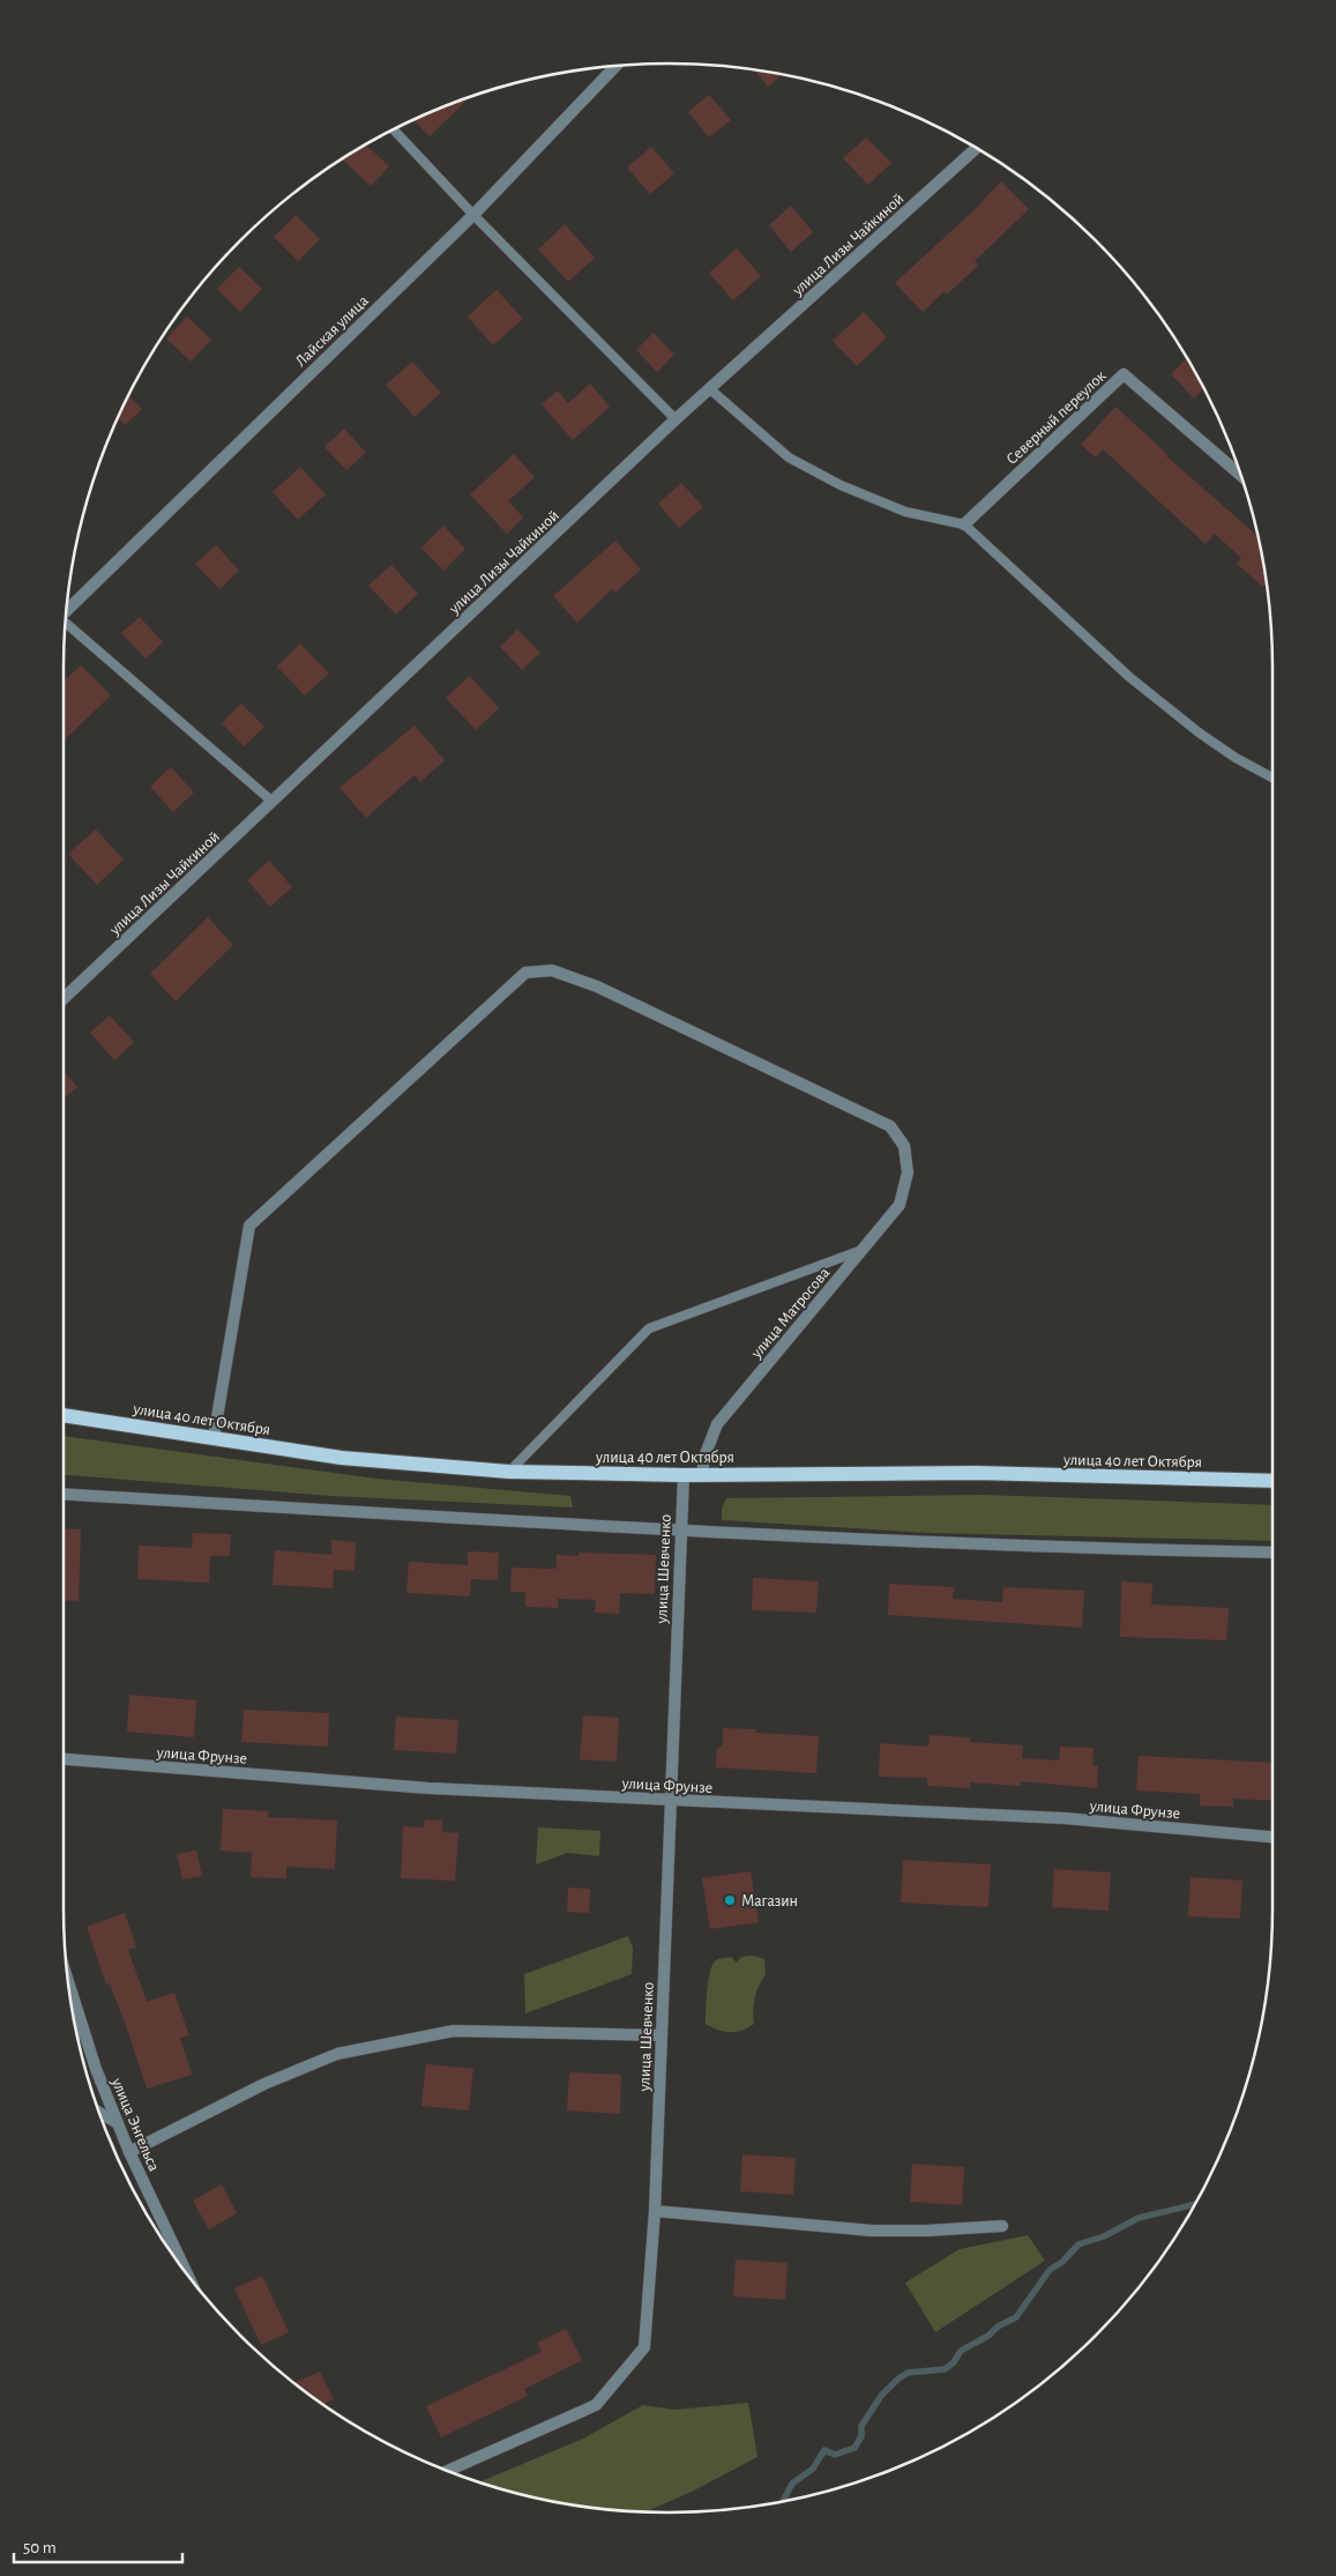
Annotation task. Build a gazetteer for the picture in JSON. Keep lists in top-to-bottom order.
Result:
{
  "streets": {
    "main road": ["улица 40 лет Октября"],
    "street": [
      "улица Лизы Чайкиной",
      "Лайская улица",
      "Северный переулок",
      "улица Матросова",
      "улица Шевченко",
      "улица Фрунзе",
      "улица Энгельса"
    ]
  },
  "crossings": [
    ["улица Матросова", "улица 40 лет Октября"],
    ["улица 40 лет Октября", "улица Шевченко"],
    ["улица Шевченко", "улица Фрунзе"]
  ],
  "places": ["Магазин"],
  "scale_bar": "50 m"
}
